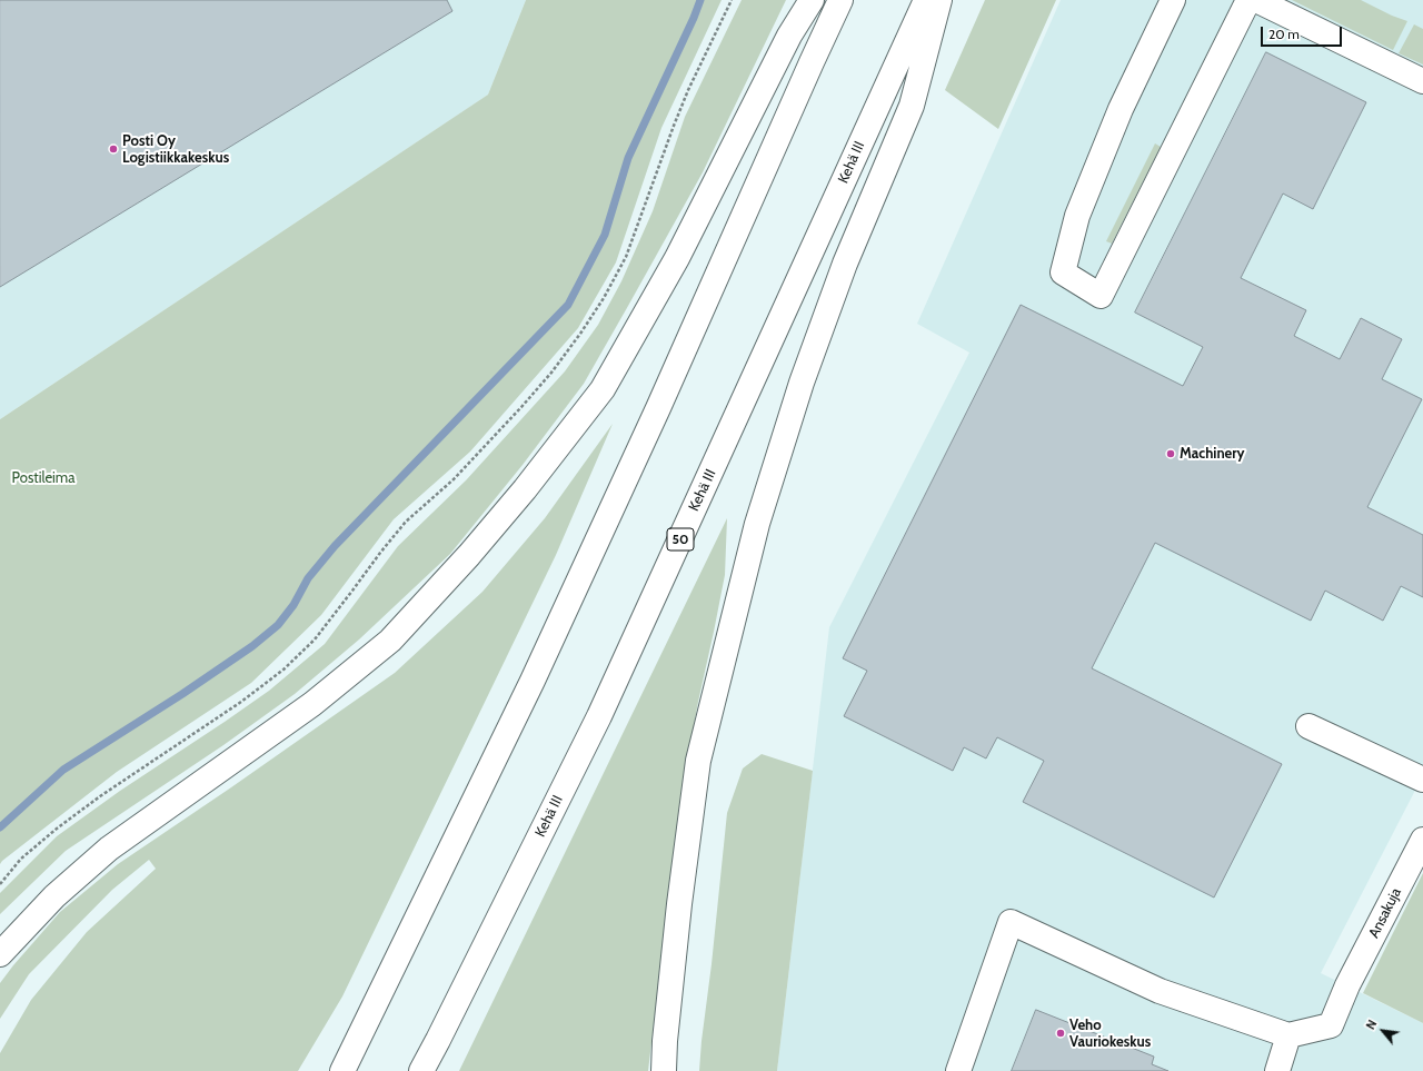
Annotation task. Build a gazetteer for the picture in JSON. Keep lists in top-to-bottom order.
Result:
{
  "streets": {
    "main road": ["Kehä III", "50", "Ansakuja"]
  },
  "parks": ["Postileima"],
  "places": ["Posti Oy Logistiikkakeskus", "Machinery", "Veho Vauriokeskus"],
  "scale_bar": "20 m",
  "north": "top left"
}
